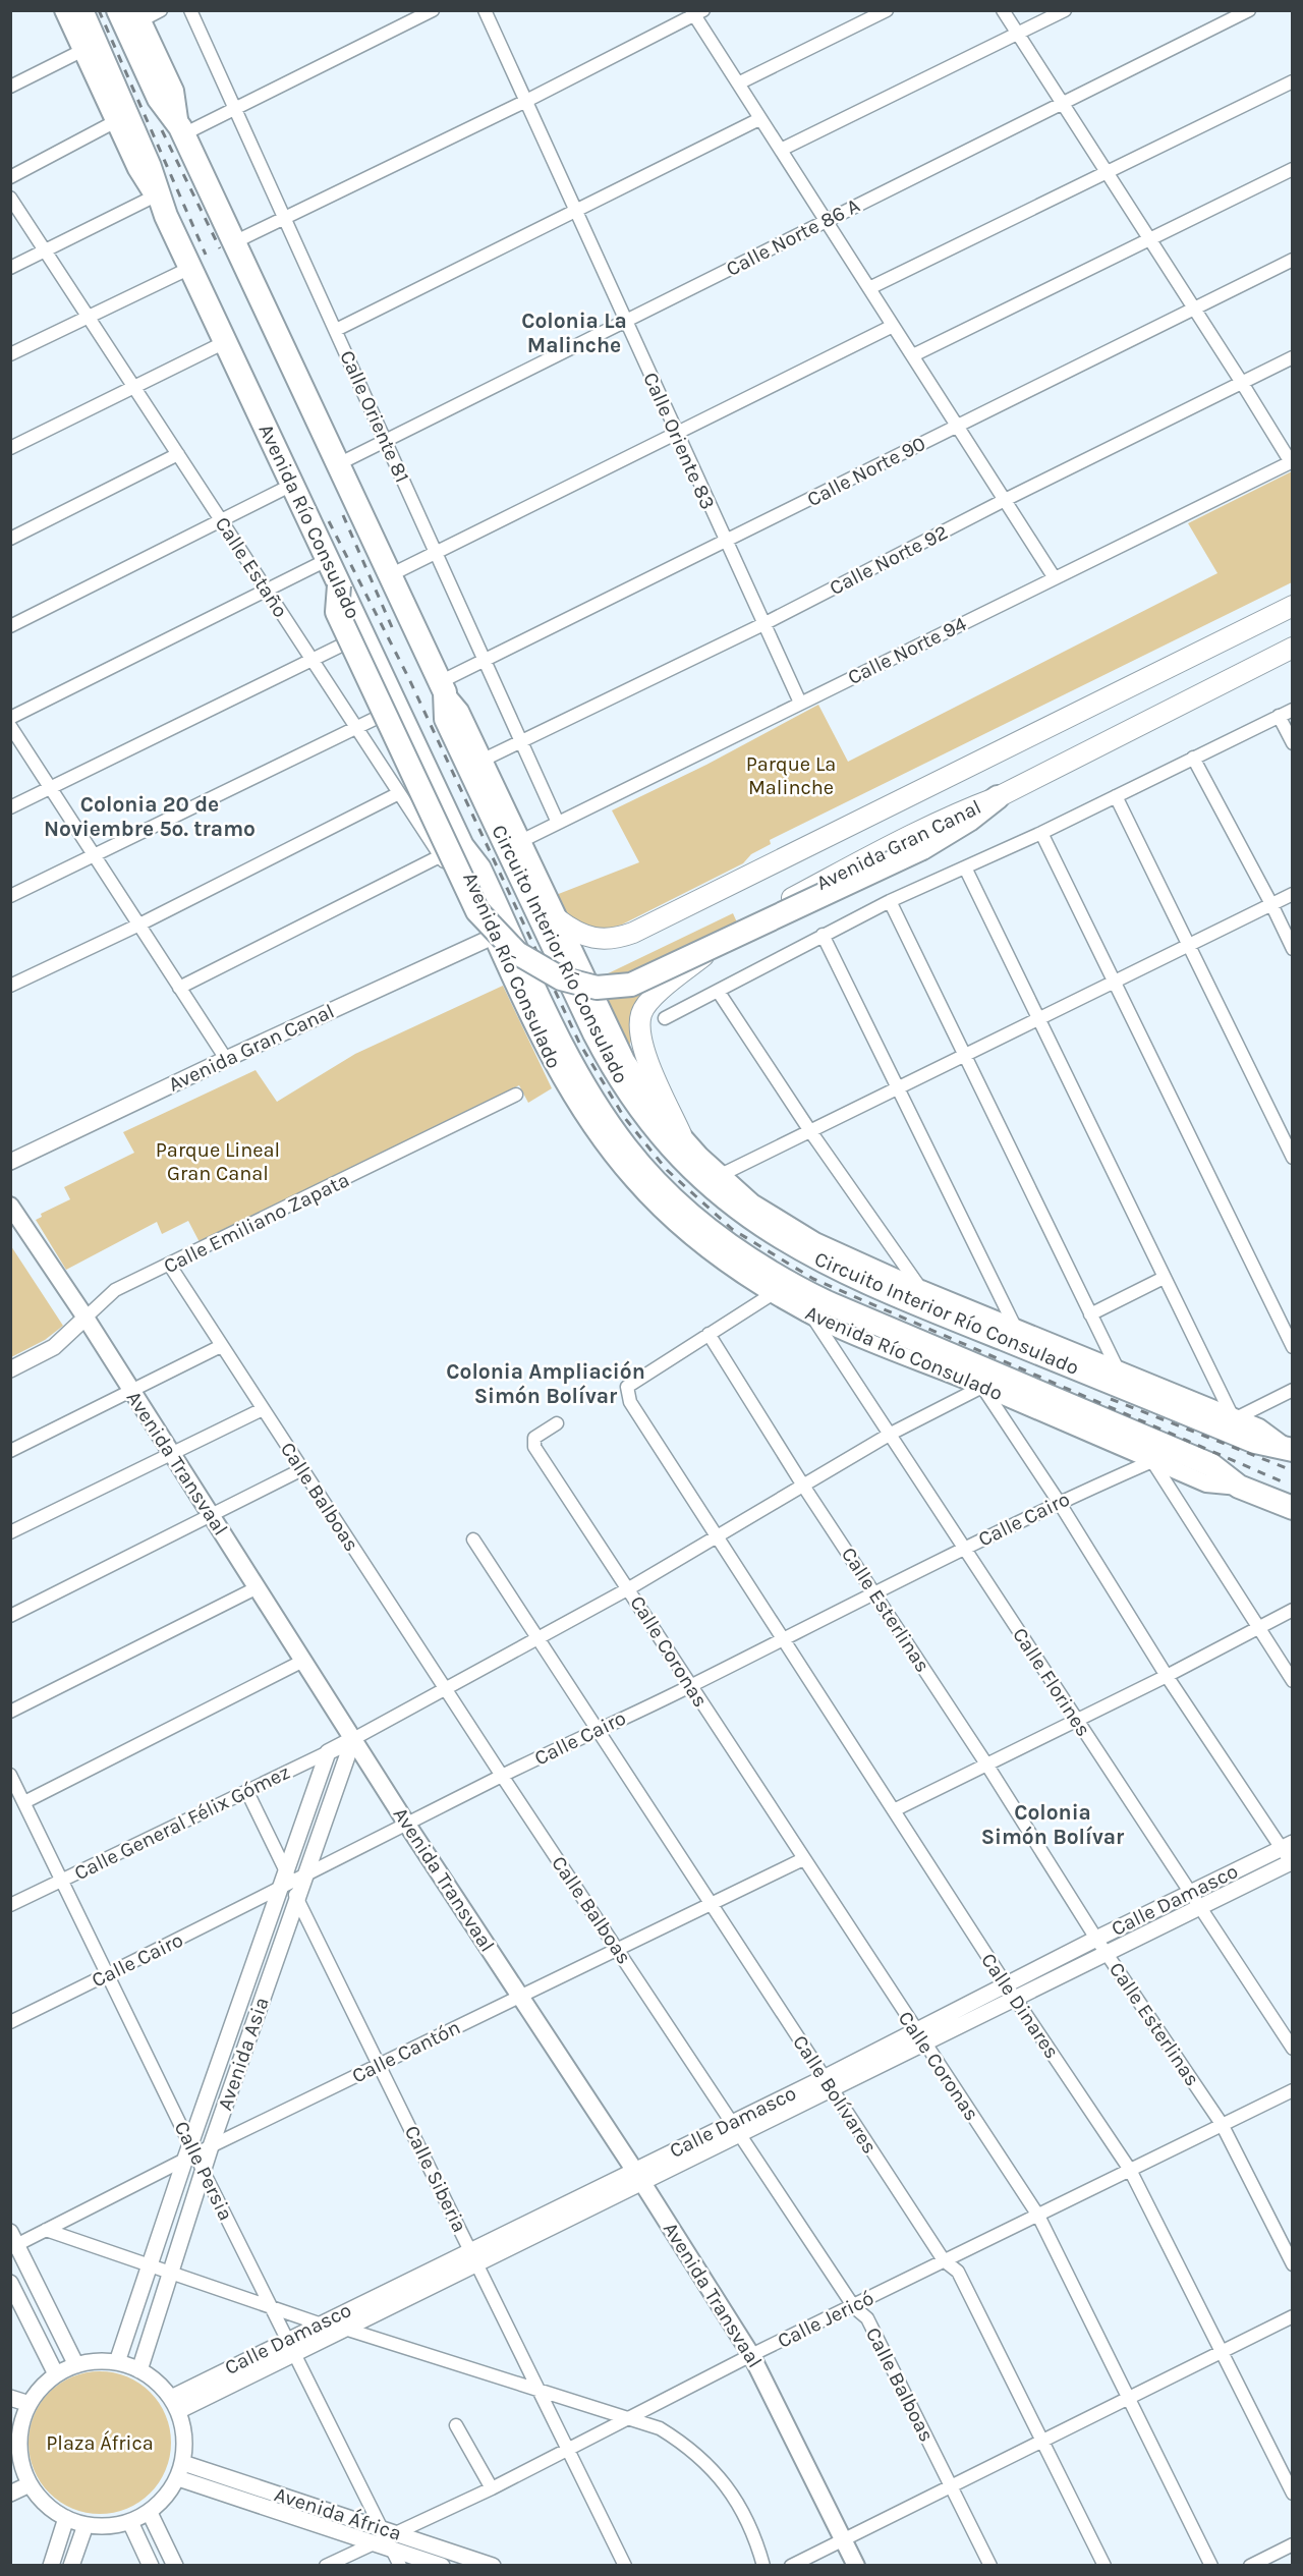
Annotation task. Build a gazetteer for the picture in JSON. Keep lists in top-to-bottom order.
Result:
{
  "streets": {
    "highway": ["Avenida Río Consulado", "Circuito Interior Río Consulado"],
    "main road": ["Avenida Gran Canal", "Avenida Transvaal"],
    "street": [
      "Calle Norte 86 A",
      "Calle Oriente 81",
      "Calle Oriente 83",
      "Calle Norte 90",
      "Calle Norte 92",
      "Calle Estaño",
      "Calle Norte 94",
      "Calle Emiliano Zapata",
      "Calle Balboas",
      "Calle Cairo",
      "Calle Esterlinas",
      "Calle Coronas",
      "Calle Florines",
      "Calle General Félix Gómez",
      "Calle Damasco",
      "Calle Dinares",
      "Calle Cantón",
      "Avenida Asia",
      "Calle Bolívares",
      "Calle Persia",
      "Calle Siberia",
      "Calle Jericó",
      "Avenida África"
    ]
  },
  "crossings": [
    ["Calle Norte 86 A", "Calle Oriente 81"],
    ["Calle Norte 86 A", "Calle Oriente 83"],
    ["Calle Oriente 81", "Calle Norte 90"],
    ["Calle Oriente 81", "Calle Norte 92"],
    ["Calle Oriente 81", "Calle Norte 94"],
    ["Calle Oriente 83", "Calle Norte 90"],
    ["Calle Oriente 83", "Calle Norte 92"],
    ["Calle Oriente 83", "Calle Norte 94"],
    ["Calle Norte 90", "Circuito Interior Río Consulado"],
    ["Avenida Río Consulado", "Calle Estaño"],
    ["Avenida Río Consulado", "Avenida Gran Canal"],
    ["Avenida Río Consulado", "Circuito Interior Río Consulado"],
    ["Avenida Río Consulado", "Calle Cairo"],
    ["Avenida Río Consulado", "Calle Florines"],
    ["Calle Estaño", "Avenida Gran Canal"],
    ["Calle Emiliano Zapata", "Avenida Transvaal"],
    ["Calle Emiliano Zapata", "Calle Balboas"],
    ["Avenida Transvaal", "Calle Cairo"],
    ["Avenida Transvaal", "Calle General Félix Gómez"],
    ["Avenida Transvaal", "Calle Damasco"],
    ["Avenida Transvaal", "Calle Cantón"],
    ["Avenida Transvaal", "Avenida Asia"],
    ["Avenida Transvaal", "Calle Jericó"],
    ["Calle Balboas", "Calle Cairo"],
    ["Calle Balboas", "Calle Damasco"],
    ["Calle Balboas", "Calle Cantón"],
    ["Calle Balboas", "Calle Jericó"],
    ["Calle Cairo", "Calle Esterlinas"],
    ["Calle Cairo", "Calle Coronas"],
    ["Calle Cairo", "Calle Florines"],
    ["Calle Cairo", "Calle Dinares"],
    ["Calle Cairo", "Avenida Asia"],
    ["Calle Cairo", "Calle Bolívares"],
    ["Calle Cairo", "Calle Persia"],
    ["Calle Esterlinas", "Calle Damasco"],
    ["Calle Esterlinas", "Calle Dinares"],
    ["Calle Esterlinas", "Calle Jericó"],
    ["Calle Coronas", "Calle Damasco"],
    ["Calle Coronas", "Calle Cantón"],
    ["Calle Coronas", "Calle Jericó"],
    ["Calle Florines", "Calle Damasco"],
    ["Calle General Félix Gómez", "Avenida Asia"],
    ["Calle General Félix Gómez", "Calle Persia"],
    ["Calle Damasco", "Calle Dinares"],
    ["Calle Damasco", "Avenida Asia"],
    ["Calle Damasco", "Calle Bolívares"],
    ["Calle Damasco", "Calle Persia"],
    ["Calle Damasco", "Calle Siberia"],
    ["Calle Damasco", "Avenida África"],
    ["Calle Dinares", "Calle Jericó"],
    ["Calle Cantón", "Avenida Asia"],
    ["Calle Cantón", "Calle Bolívares"],
    ["Calle Cantón", "Calle Persia"],
    ["Calle Cantón", "Calle Siberia"],
    ["Avenida Asia", "Calle Persia"],
    ["Avenida Asia", "Calle Siberia"],
    ["Avenida Asia", "Avenida África"],
    ["Calle Bolívares", "Calle Jericó"],
    ["Calle Persia", "Calle Jericó"],
    ["Calle Persia", "Avenida África"],
    ["Calle Siberia", "Calle Jericó"],
    ["Calle Jericó", "Avenida África"]
  ],
  "districts": [
    "Colonia La Malinche",
    "Colonia 20 de Noviembre 5o. tramo",
    "Colonia Ampliación Simón Bolívar",
    "Colonia Simón Bolívar"
  ],
  "parks": ["Parque La Malinche", "Parque Lineal Gran Canal", "Plaza África"]
}
